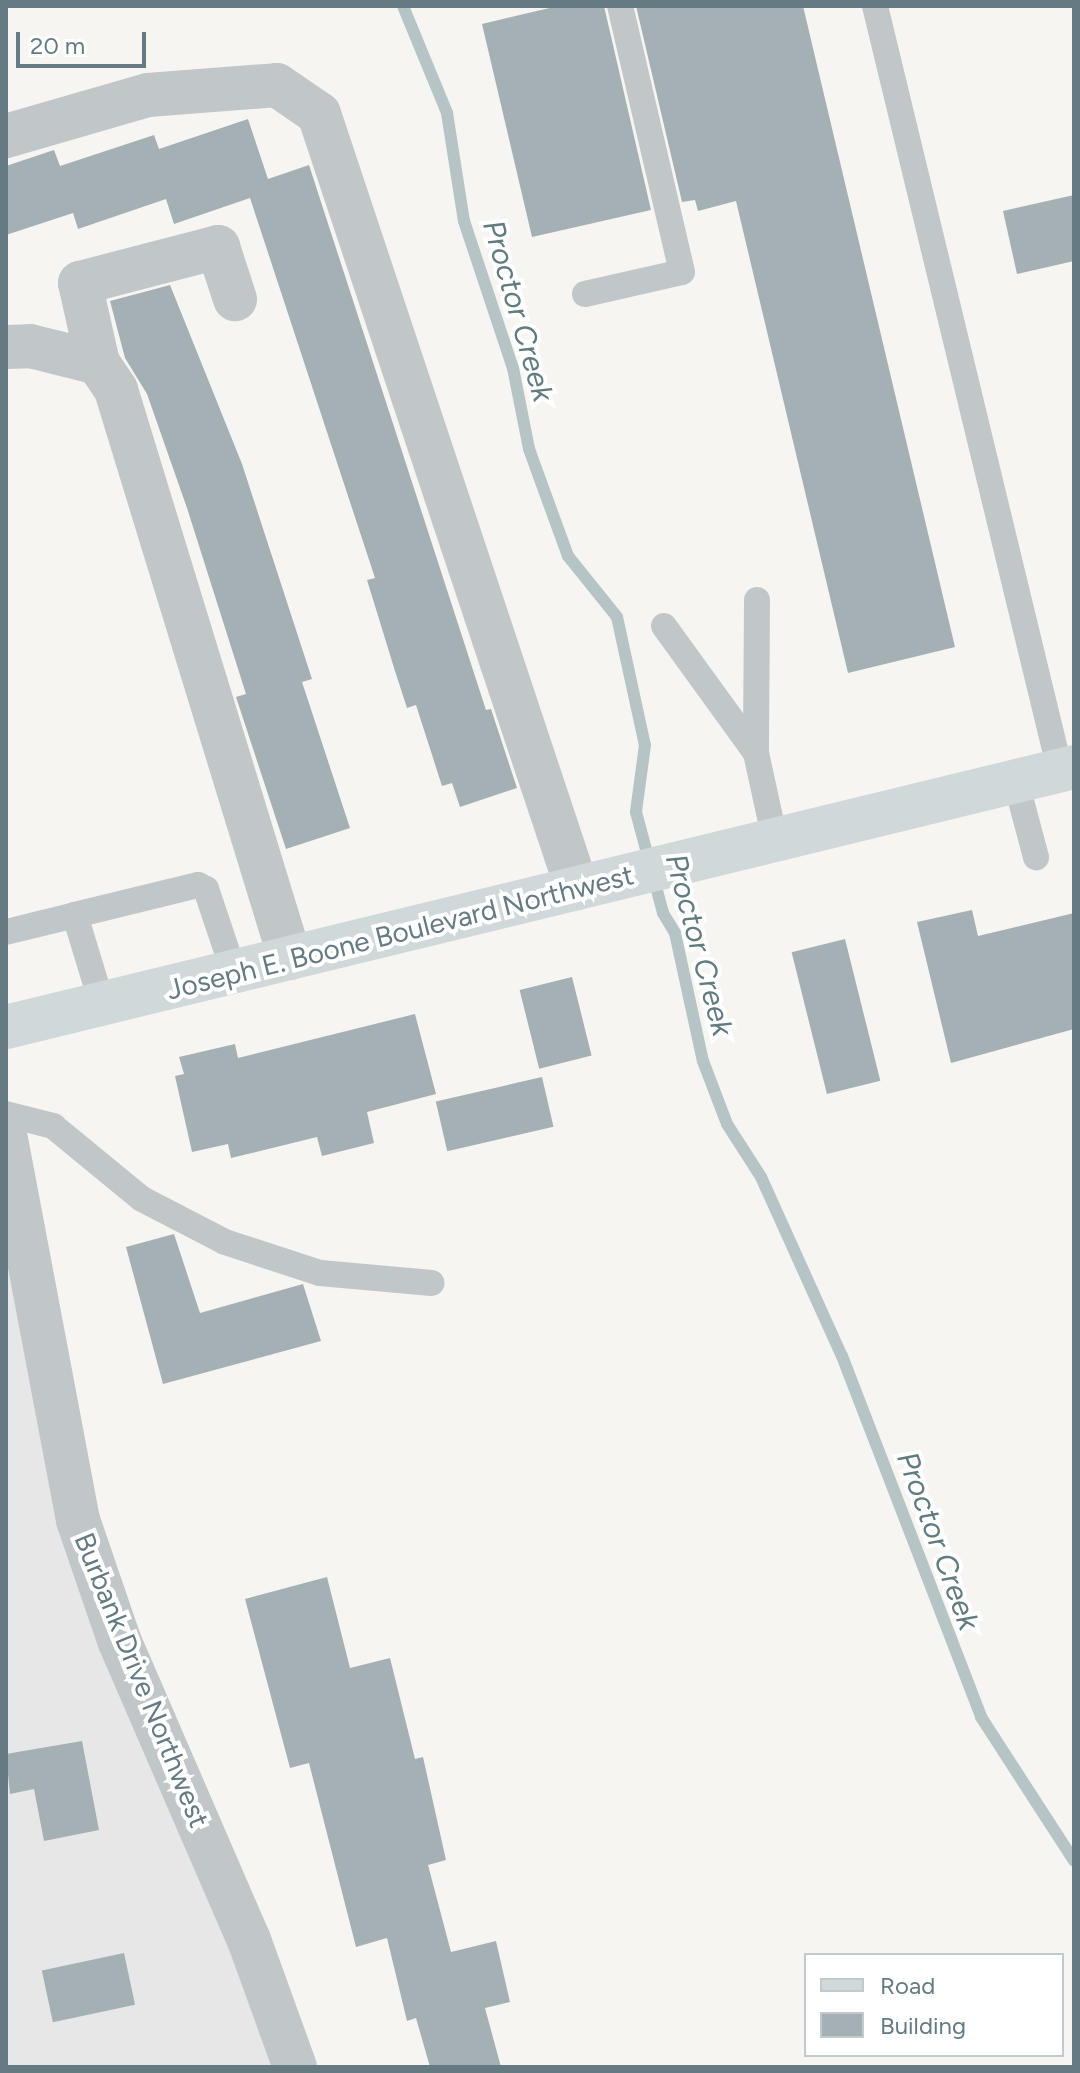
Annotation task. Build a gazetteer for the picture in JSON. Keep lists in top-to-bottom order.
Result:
{
  "streets": {
    "main road": ["Joseph E. Boone Boulevard Northwest"],
    "street": ["Burbank Drive Northwest"]
  },
  "water": ["Proctor Creek"],
  "legend": ["Road", "Building"],
  "scale_bar": "20 m"
}
